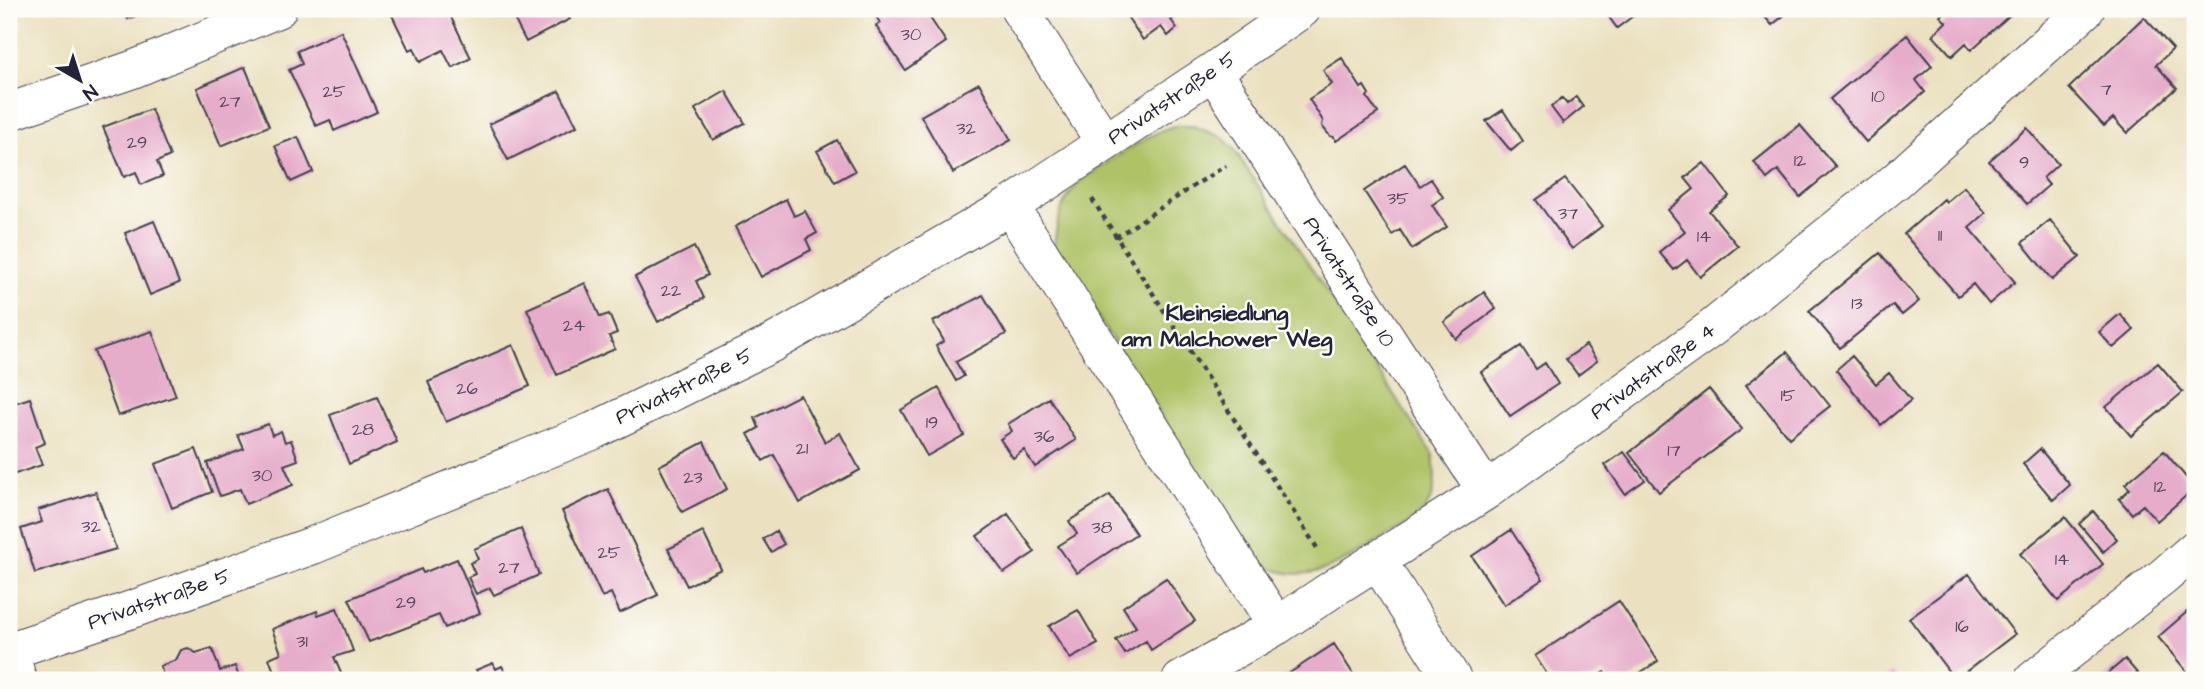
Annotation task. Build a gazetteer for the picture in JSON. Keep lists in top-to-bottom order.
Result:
{
  "streets": {
    "street": ["Privatstraße 5", "Privatstraße 10", "Privatstraße 4"]
  },
  "crossings": [
    ["Privatstraße 5", "Privatstraße 10"],
    ["Privatstraße 10", "Privatstraße 4"]
  ],
  "districts": ["Kleinsiedlung am Malchower Weg"],
  "house_numbers": [
    "30",
    "7",
    "25",
    "10",
    "27",
    "32",
    "29",
    "12",
    "9",
    "35",
    "37",
    "11",
    "14",
    "22",
    "13",
    "24",
    "26",
    "15",
    "19",
    "28",
    "36",
    "21",
    "17",
    "30",
    "23",
    "12",
    "32",
    "38",
    "25",
    "14",
    "27",
    "29",
    "16",
    "31"
  ],
  "north": "bottom right"
}
